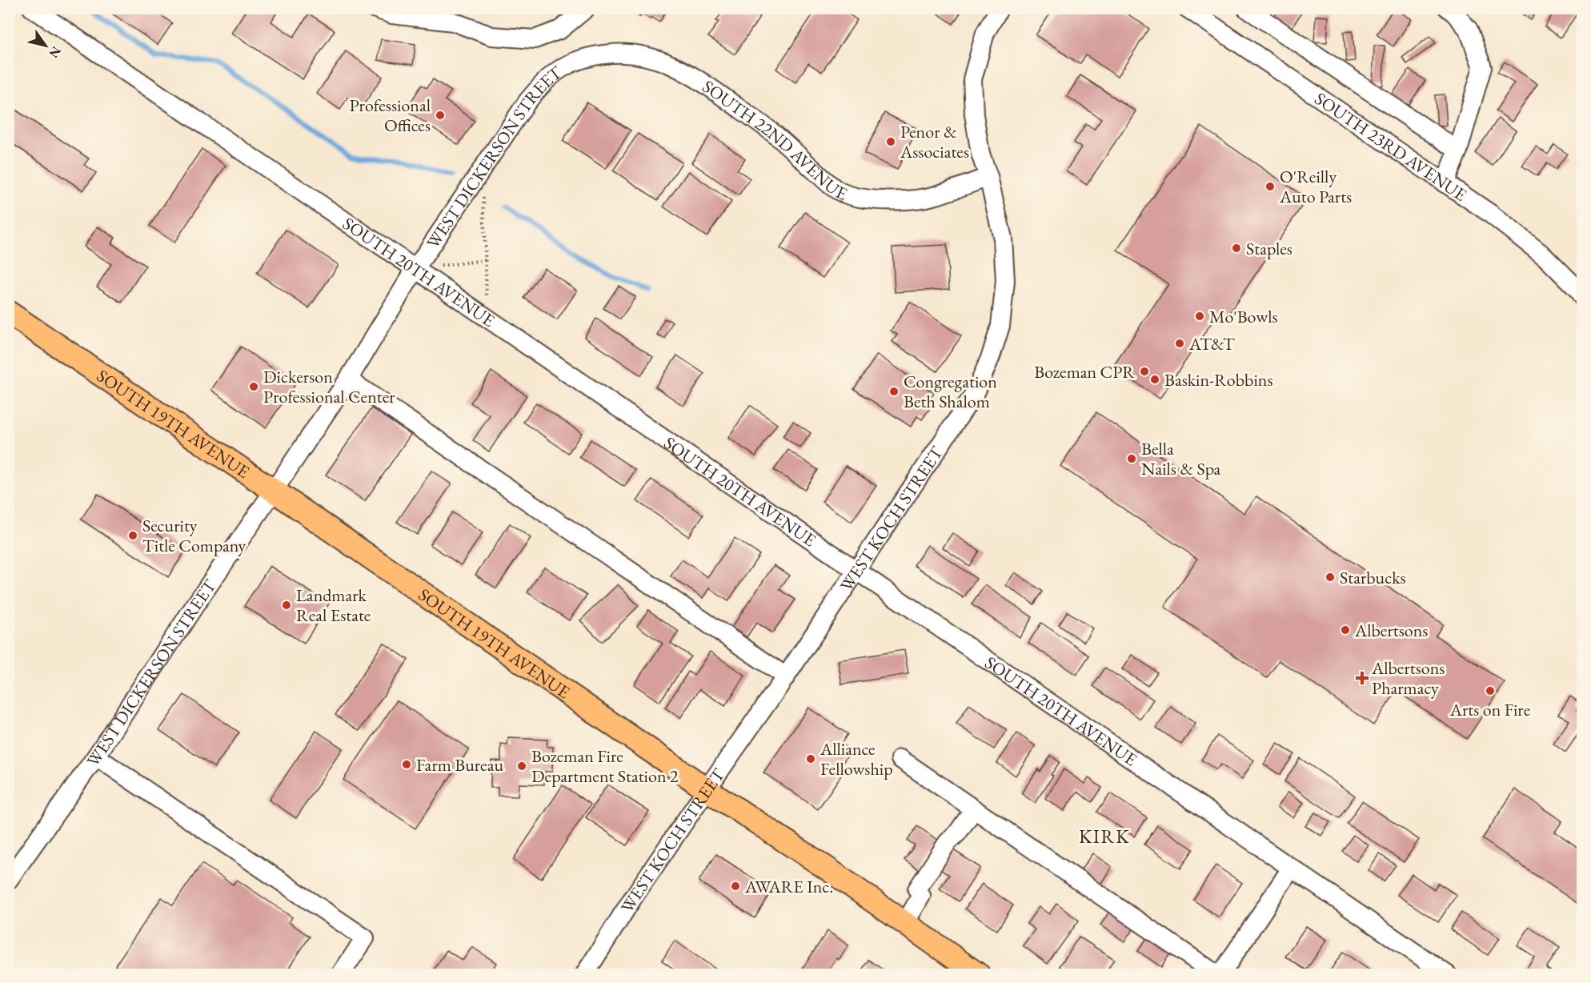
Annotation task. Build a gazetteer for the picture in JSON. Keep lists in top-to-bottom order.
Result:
{
  "streets": {
    "main road": ["SOUTH 19TH AVENUE"],
    "street": [
      "SOUTH 22ND AVENUE",
      "SOUTH 23RD AVENUE",
      "WEST DICKERSON STREET",
      "SOUTH 20TH AVENUE",
      "WEST KOCH STREET"
    ]
  },
  "crossings": [
    ["SOUTH 22ND AVENUE", "WEST DICKERSON STREET"],
    ["SOUTH 22ND AVENUE", "WEST KOCH STREET"],
    ["WEST DICKERSON STREET", "SOUTH 20TH AVENUE"],
    ["WEST DICKERSON STREET", "SOUTH 19TH AVENUE"],
    ["SOUTH 20TH AVENUE", "WEST KOCH STREET"],
    ["SOUTH 19TH AVENUE", "WEST KOCH STREET"]
  ],
  "districts": ["KIRK"],
  "places": {
    "other": [
      "Professional Offices",
      "Penor & Associates",
      "O'Reilly Auto Parts",
      "Staples",
      "Mo'Bowls",
      "AT&T",
      "Bozeman CPR",
      "Baskin-Robbins",
      "Dickerson Professional Center",
      "Congregation Beth Shalom",
      "Bella Nails & Spa",
      "Security Title Company",
      "Starbucks",
      "Landmark Real Estate",
      "Albertsons",
      "Arts on Fire",
      "Alliance Fellowship",
      "Farm Bureau",
      "Bozeman Fire Department Station 2",
      "AWARE Inc."
    ],
    "health": ["Albertsons Pharmacy"]
  },
  "north": "bottom right"
}
